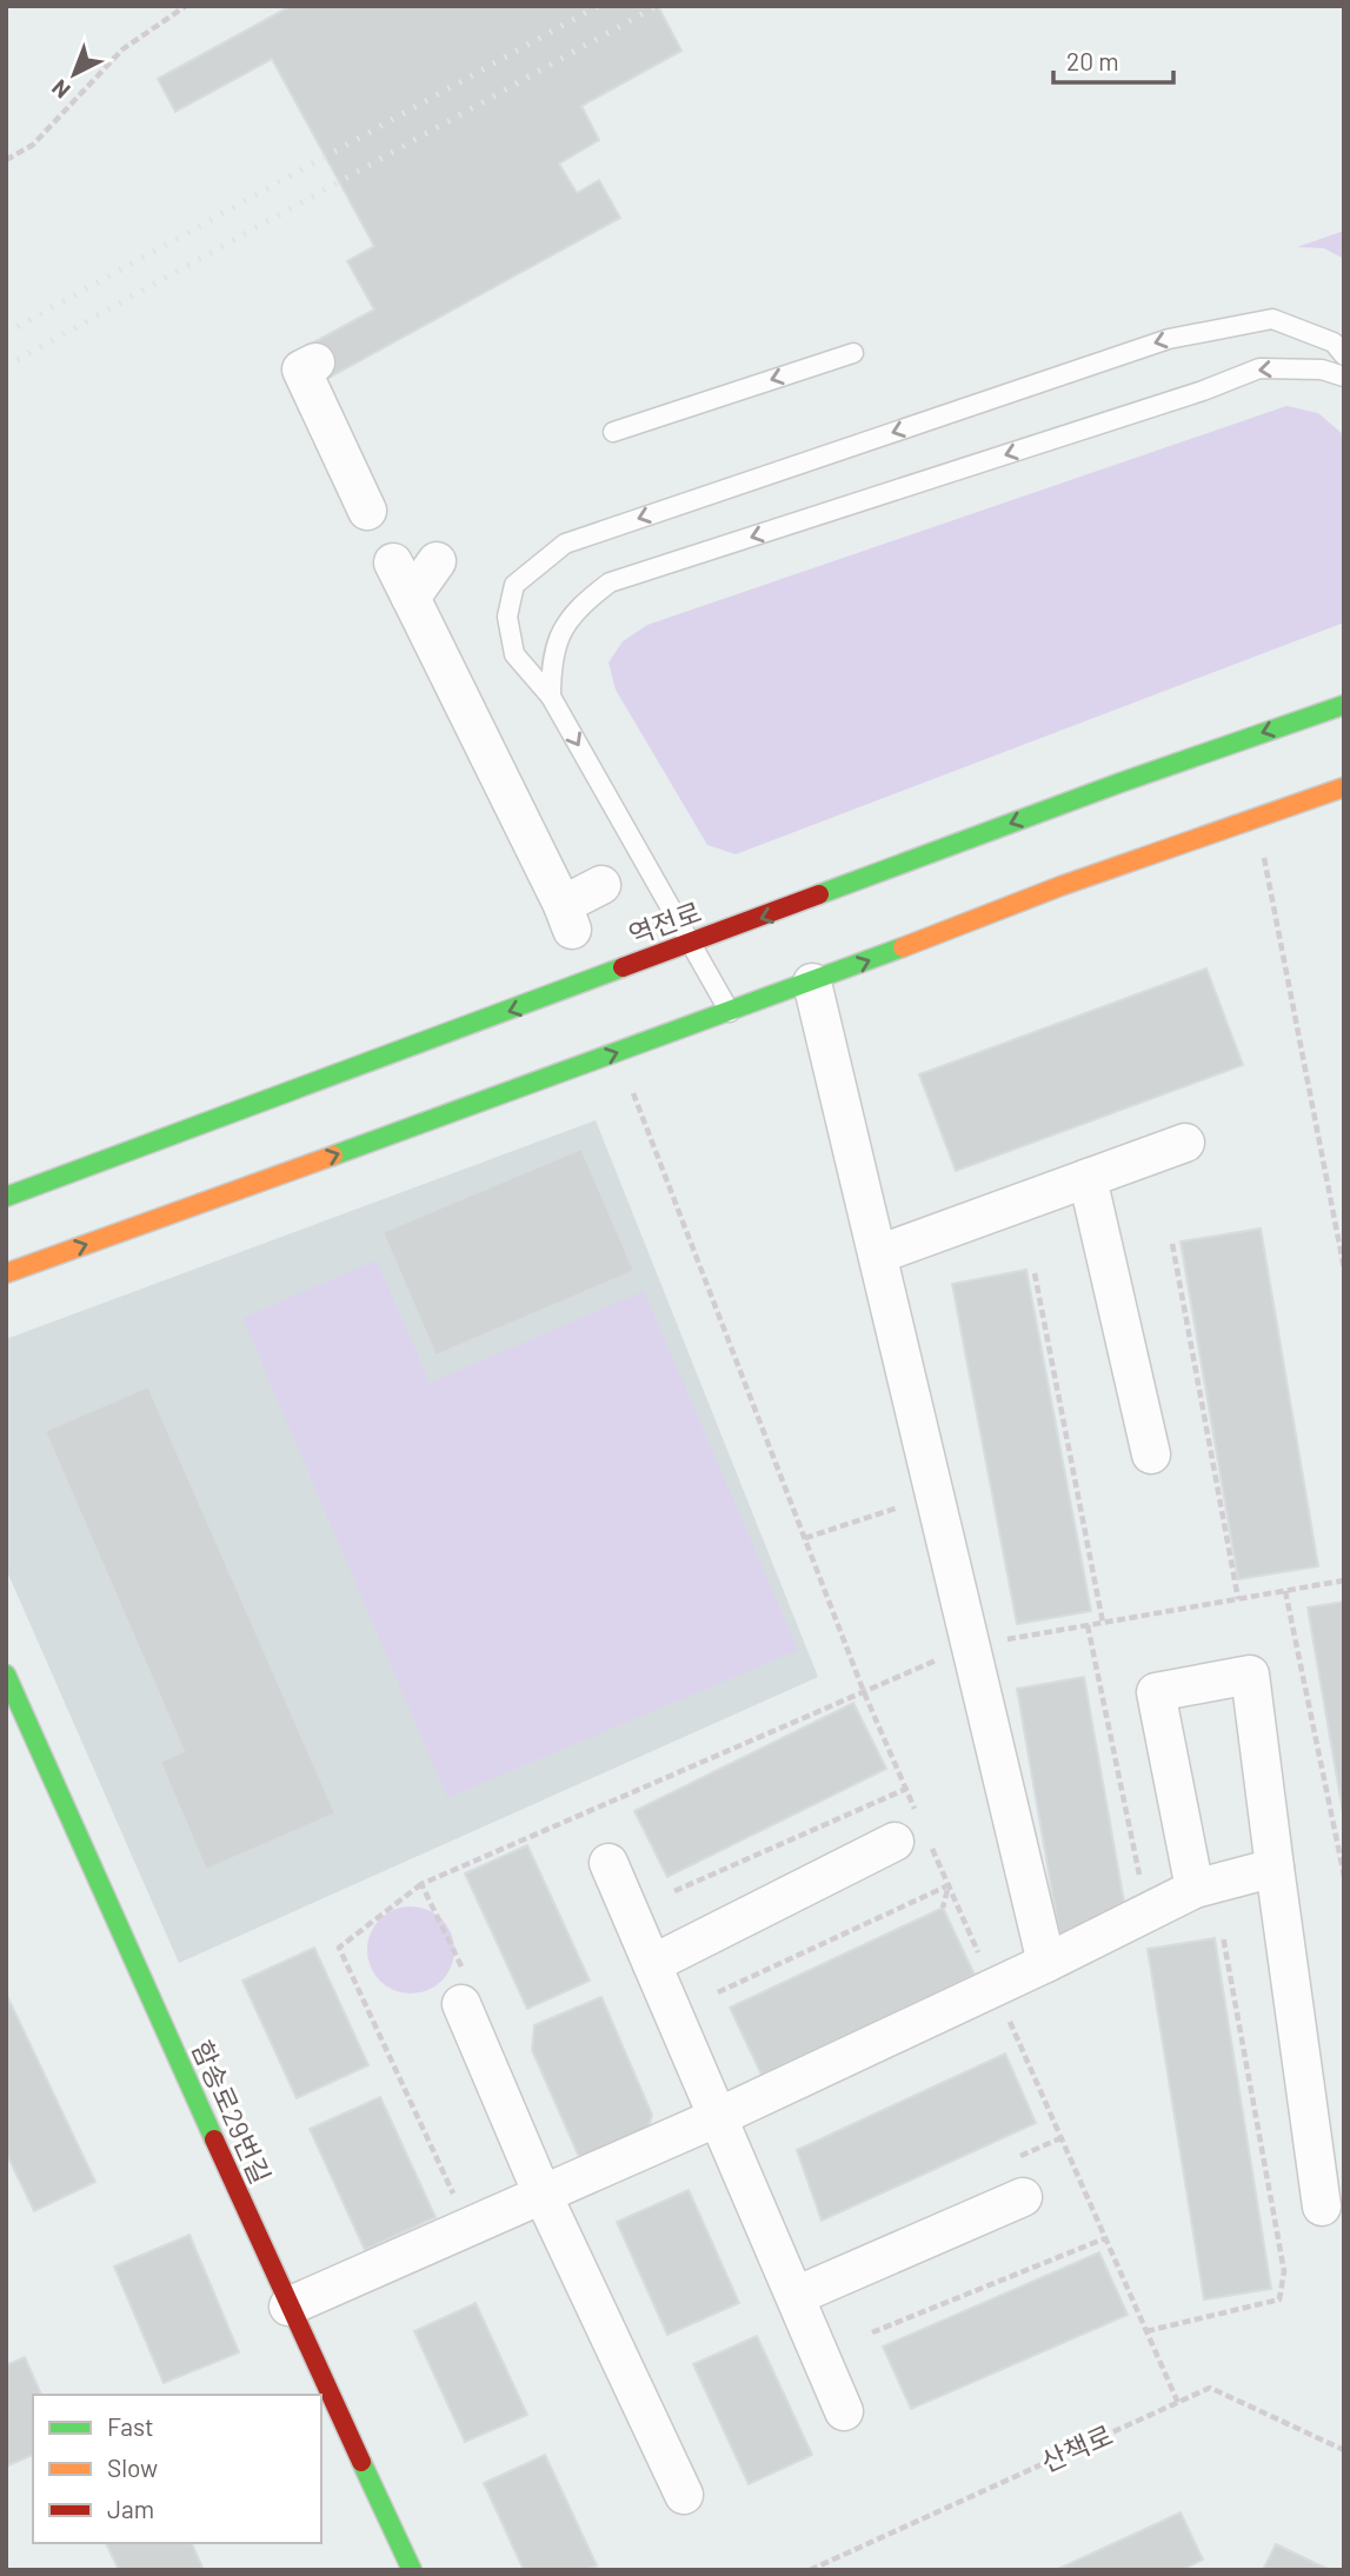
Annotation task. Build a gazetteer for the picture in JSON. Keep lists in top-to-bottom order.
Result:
{
  "streets": {
    "main road": ["역전로", "함송로29번길"],
    "path": ["산책로"]
  },
  "legend": ["Fast", "Slow", "Jam"],
  "scale_bar": "20 m",
  "north": "bottom left"
}
